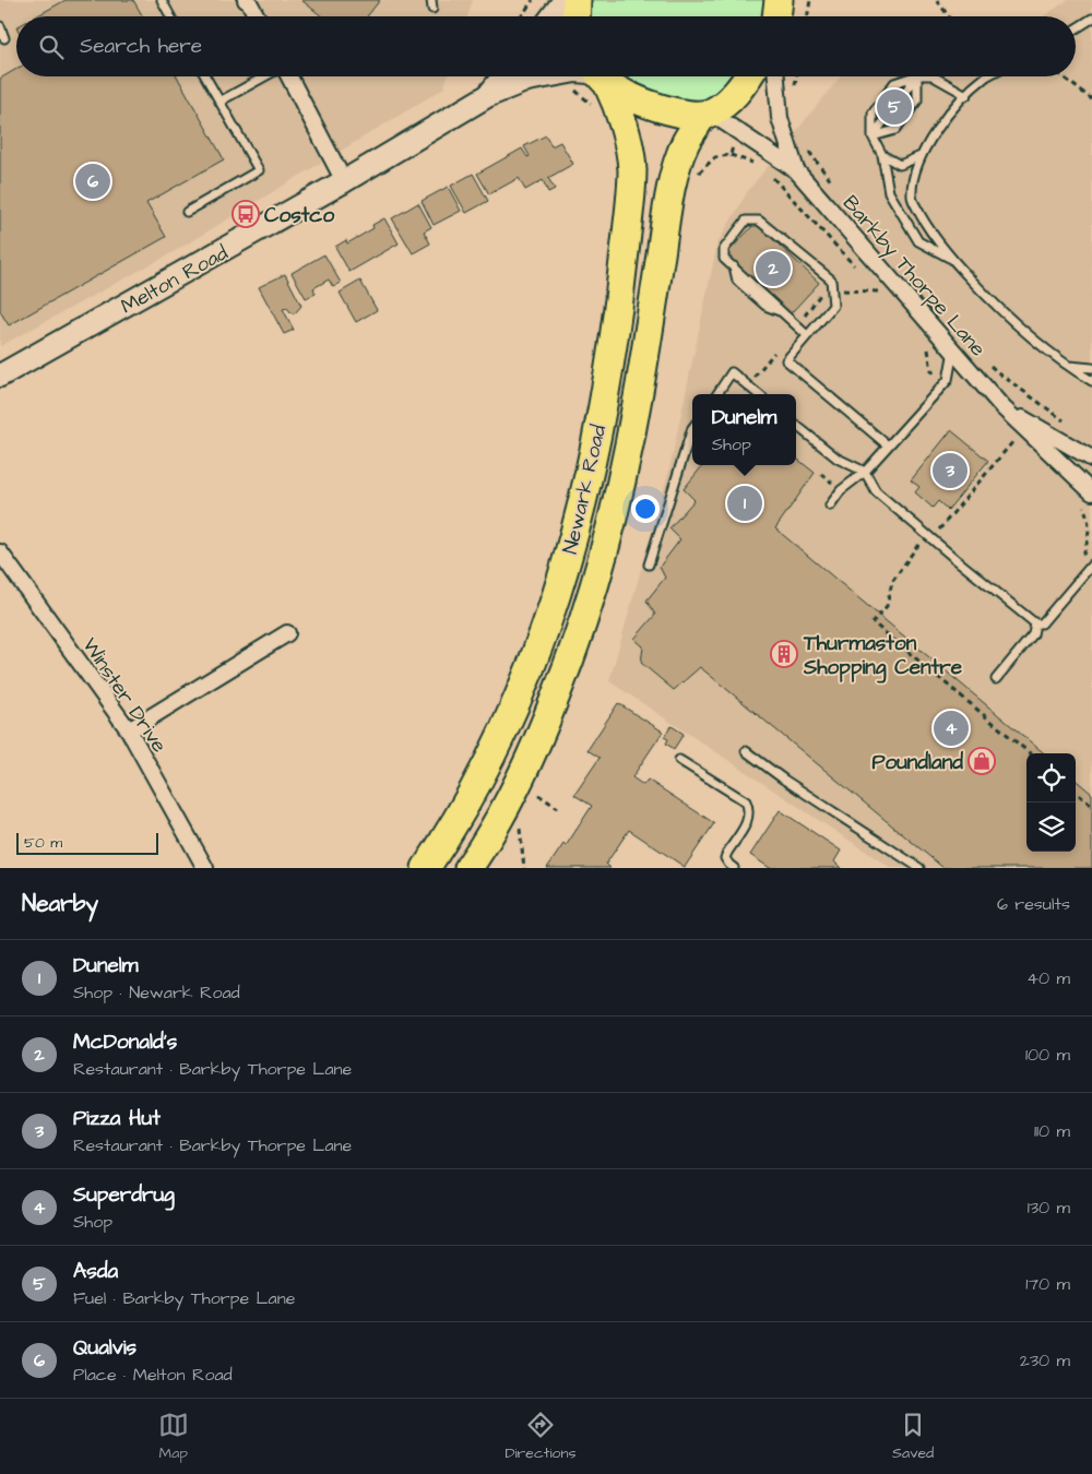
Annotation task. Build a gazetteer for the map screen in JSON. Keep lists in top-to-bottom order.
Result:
{
  "streets": {
    "highway": ["Newark Road"],
    "street": ["Barkby Thorpe Lane", "Melton Road", "Winster Drive"]
  },
  "crossings": [
    ["Barkby Thorpe Lane", "Newark Road"]
  ],
  "places": {
    "bus stop": ["Costco"],
    "building": ["Thurmaston Shopping Centre"],
    "shop": ["Poundland"]
  },
  "scale_bar": "50 m",
  "page": {
    "search": "Search here",
    "pins": [
      "5",
      "6",
      "2",
      "3",
      "1",
      "4"
    ],
    "popup": ["Dunelm", "Shop"],
    "scale": "50 m",
    "heading": ["Nearby", "6 results"],
    "list": [
      {
        "mark": "1",
        "name": "Dunelm",
        "note": "Shop · Newark Road",
        "value": "40 m"
      },
      {
        "mark": "2",
        "name": "McDonald's",
        "note": "Restaurant · Barkby Thorpe Lane",
        "value": "100 m"
      },
      {
        "mark": "3",
        "name": "Pizza Hut",
        "note": "Restaurant · Barkby Thorpe Lane",
        "value": "110 m"
      },
      {
        "mark": "4",
        "name": "Superdrug",
        "note": "Shop",
        "value": "130 m"
      },
      {
        "mark": "5",
        "name": "Asda",
        "note": "Fuel · Barkby Thorpe Lane",
        "value": "170 m"
      },
      {
        "mark": "6",
        "name": "Qualvis",
        "note": "Place · Melton Road",
        "value": "230 m"
      }
    ],
    "nav": ["Map", "Directions", "Saved"]
  }
}
